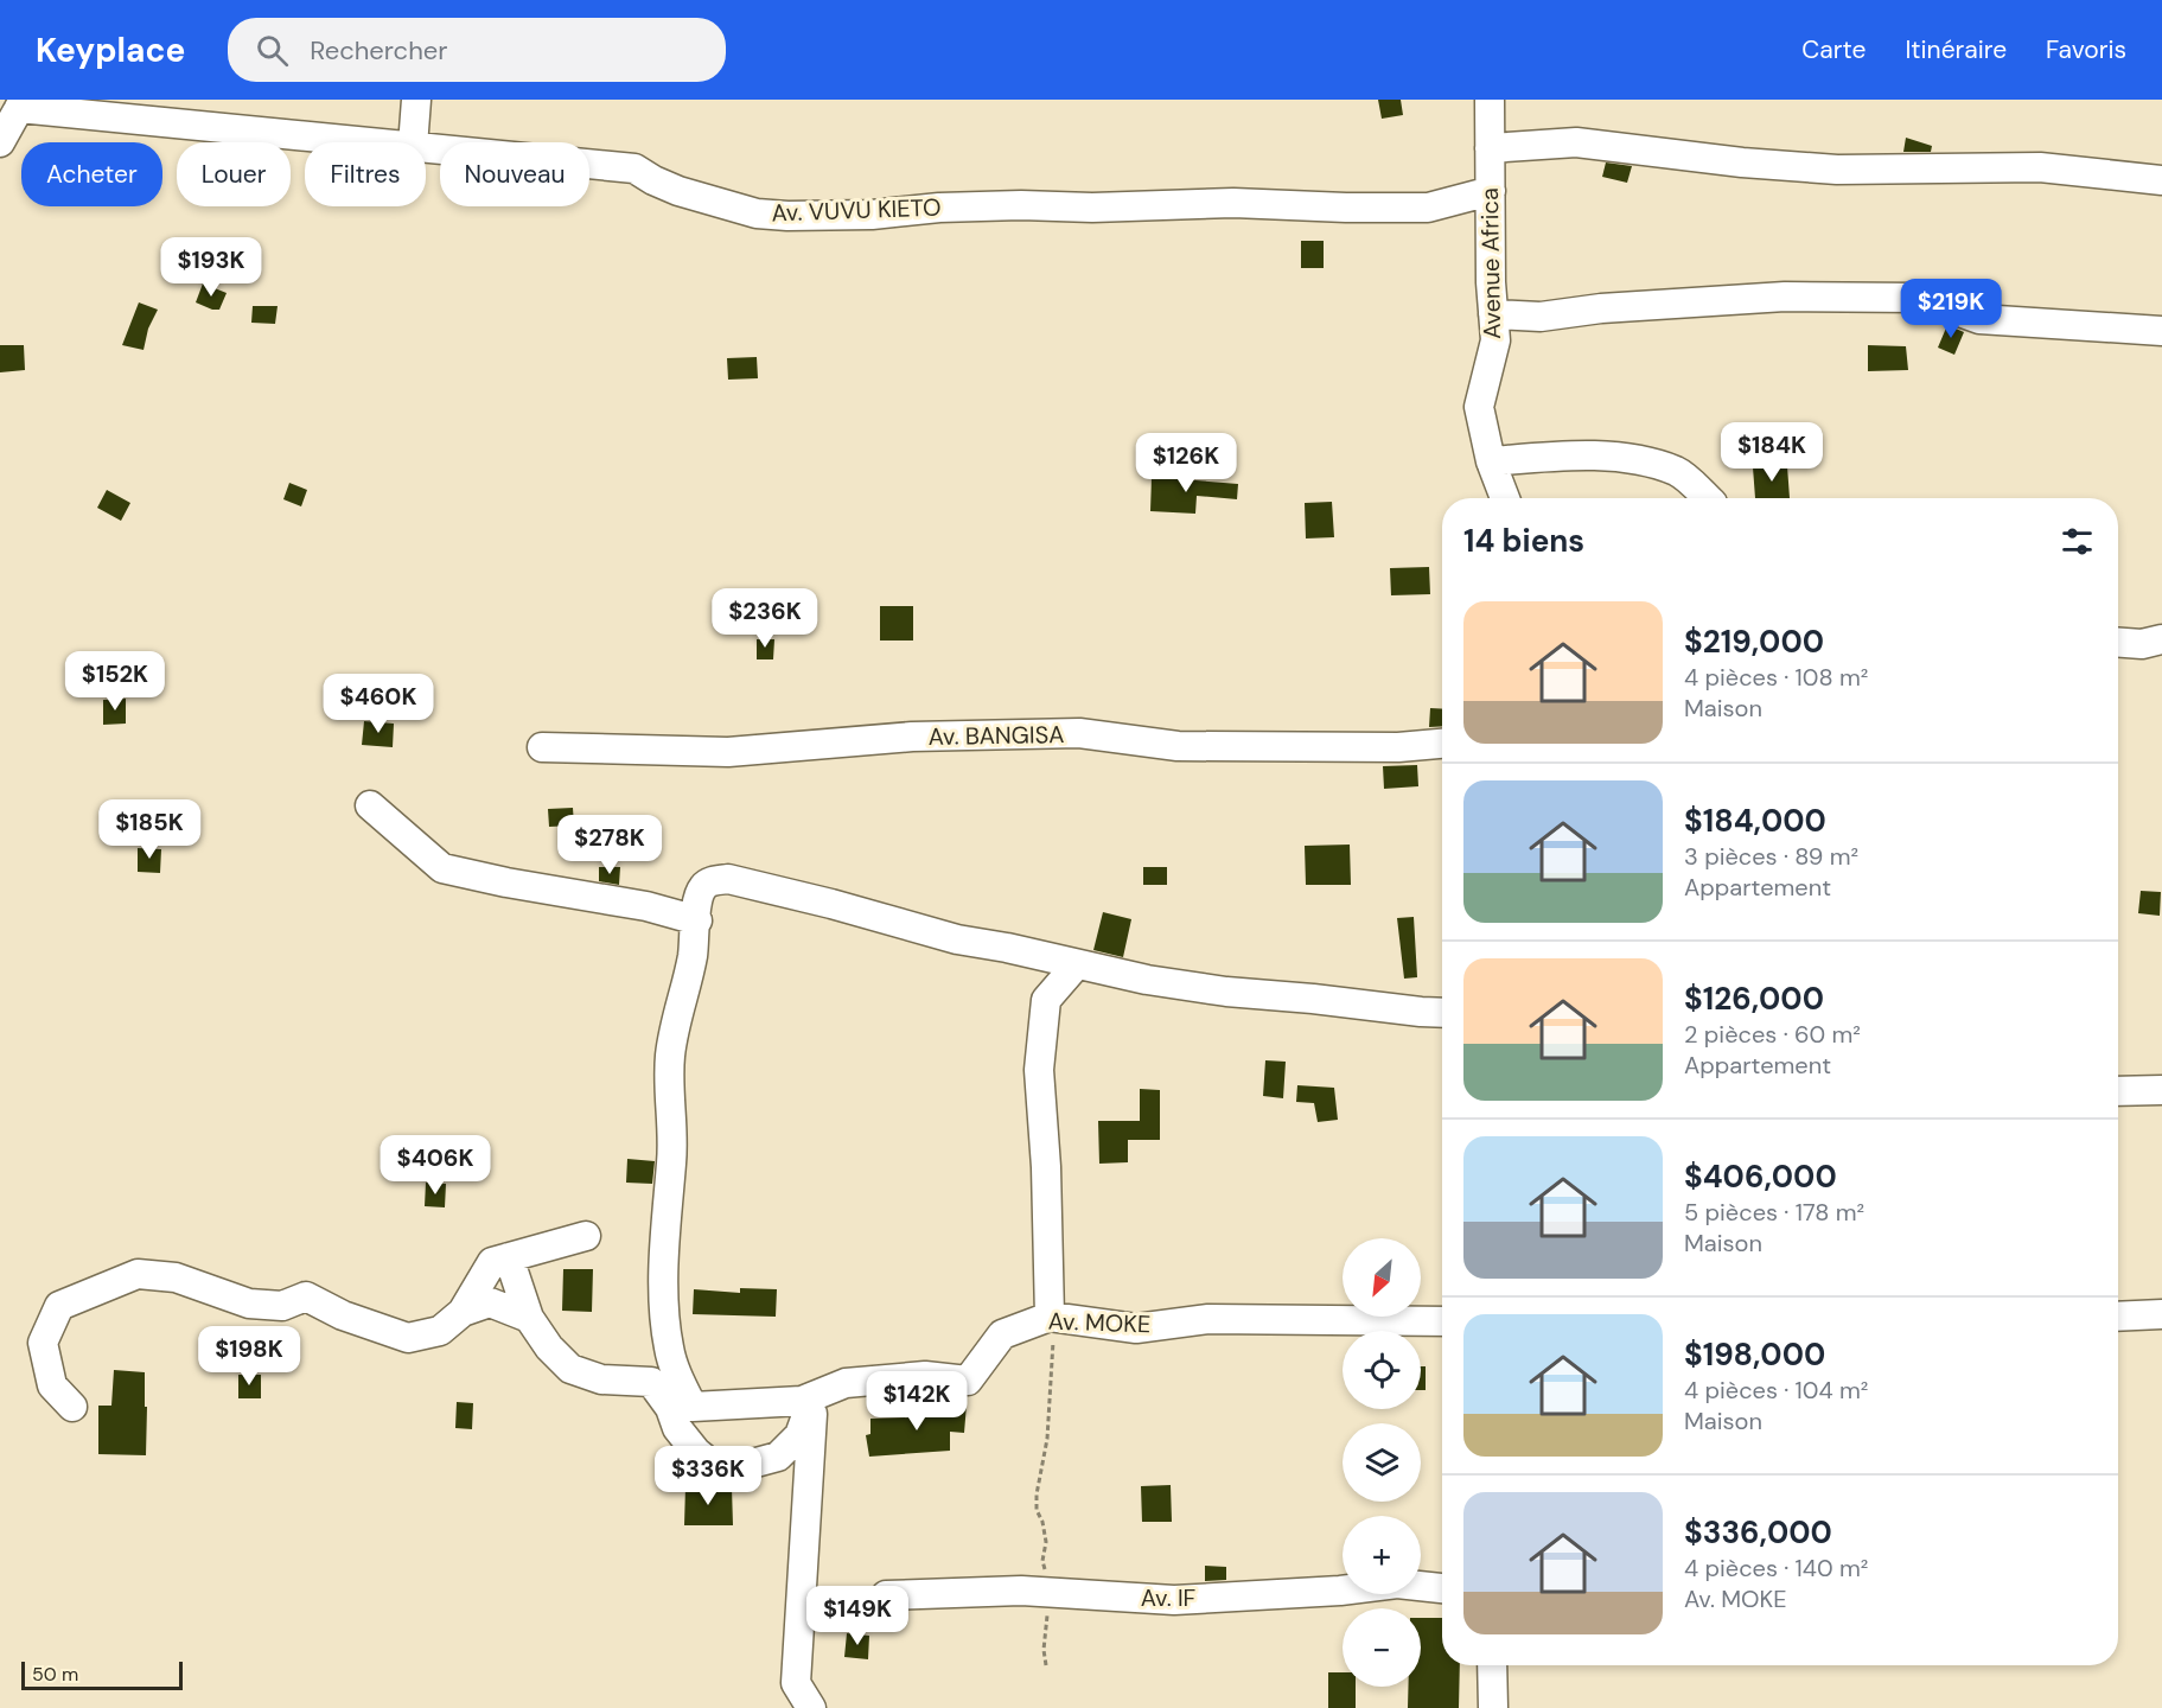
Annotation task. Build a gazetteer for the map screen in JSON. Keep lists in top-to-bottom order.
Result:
{
  "streets": {
    "street": [
      "Av. VUVU KIETO",
      "Avenue Africa",
      "Av. BANGISA",
      "Av. MOKE",
      "Av. IF"
    ]
  },
  "crossings": [
    ["Av. VUVU KIETO", "Avenue Africa"]
  ],
  "scale_bar": "50 m",
  "north": "bottom left",
  "page": {
    "header": "Keyplace",
    "search": "Rechercher",
    "nav": ["Carte", "Itinéraire", "Favoris"],
    "chip": [
      "Acheter",
      "Louer",
      "Filtres",
      "Nouveau"
    ],
    "price": [
      "$193K",
      "$219K",
      "$184K",
      "$126K",
      "$236K",
      "$152K",
      "$460K",
      "$185K",
      "$278K",
      "$406K",
      "$198K",
      "$142K",
      "$336K",
      "$149K"
    ],
    "heading": "14 biens",
    "list": [
      {
        "name": "$219,000",
        "note": "4 pièces · 108 m² · Maison"
      },
      {
        "name": "$184,000",
        "note": "3 pièces · 89 m² · Appartement"
      },
      {
        "name": "$126,000",
        "note": "2 pièces · 60 m² · Appartement"
      },
      {
        "name": "$406,000",
        "note": "5 pièces · 178 m² · Maison"
      },
      {
        "name": "$198,000",
        "note": "4 pièces · 104 m² · Maison"
      },
      {
        "name": "$336,000",
        "note": "4 pièces · 140 m² · Av. MOKE"
      }
    ],
    "map_buttons": ["+", "−"],
    "scale": "50 m"
  }
}
